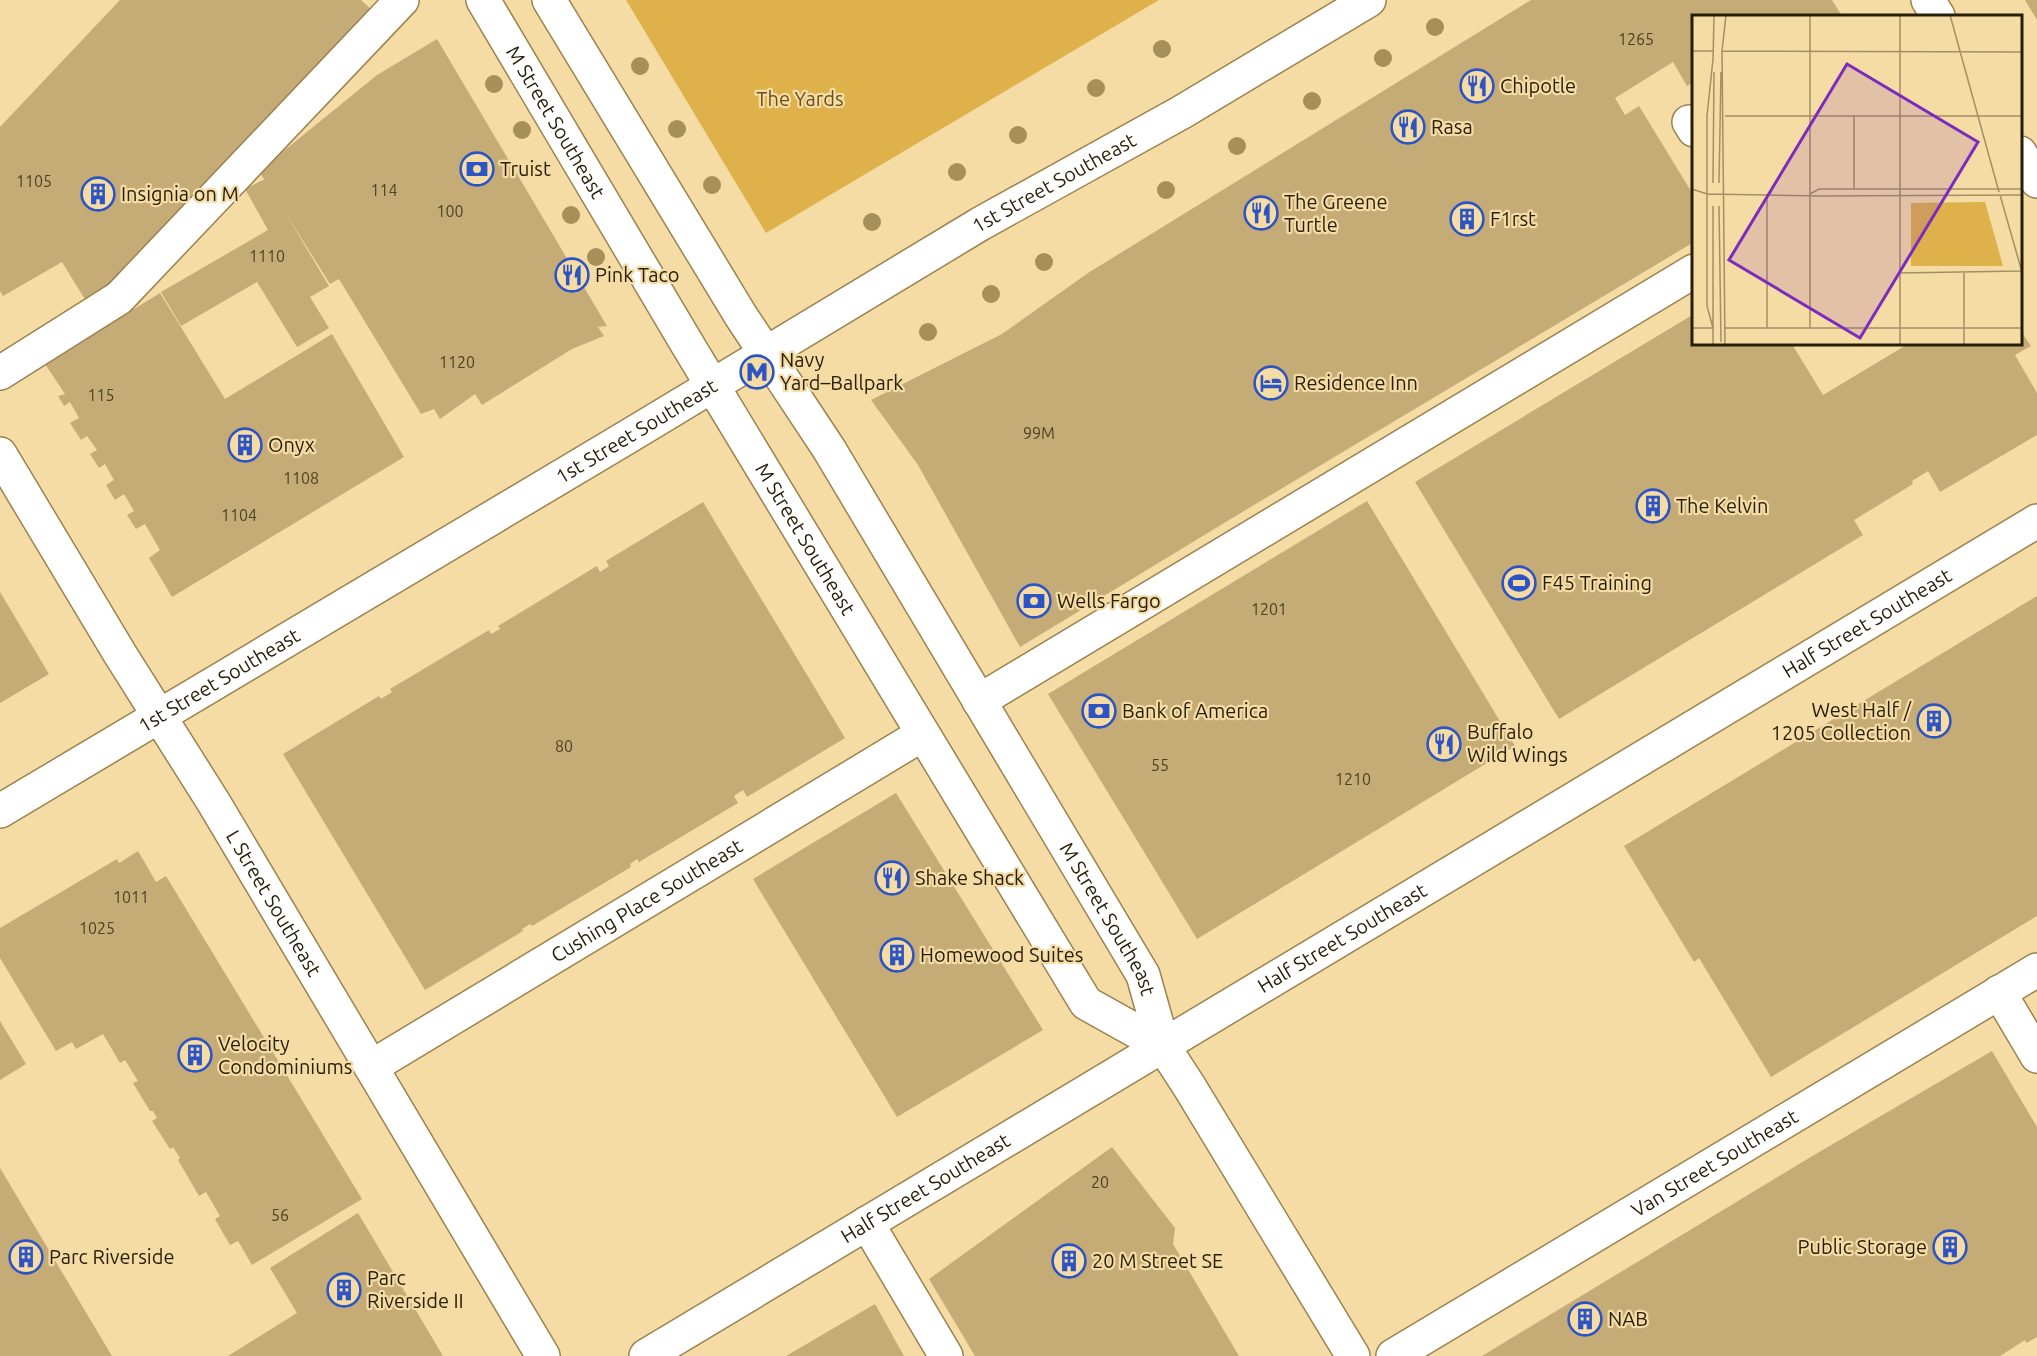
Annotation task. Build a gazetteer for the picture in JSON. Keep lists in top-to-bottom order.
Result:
{
  "streets": {
    "street": [
      "M Street Southeast",
      "1st Street Southeast",
      "Half Street Southeast",
      "Cushing Place Southeast",
      "L Street Southeast",
      "Van Street Southeast"
    ]
  },
  "crossings": [
    ["M Street Southeast", "1st Street Southeast"],
    ["M Street Southeast", "Half Street Southeast"],
    ["M Street Southeast", "Cushing Place Southeast"],
    ["1st Street Southeast", "L Street Southeast"],
    ["Cushing Place Southeast", "L Street Southeast"]
  ],
  "parks": ["The Yards"],
  "places": {
    "restaurant": [
      "Chipotle",
      "Rasa",
      "The Greene Turtle",
      "Pink Taco",
      "Buffalo Wild Wings",
      "Shake Shack"
    ],
    "bank": ["Truist", "Wells Fargo", "Bank of America"],
    "building": [
      "Insignia on M",
      "F1rst",
      "Onyx",
      "The Kelvin",
      "West Half / 1205 Collection",
      "Homewood Suites",
      "Velocity Condominiums",
      "Public Storage",
      "Parc Riverside",
      "20 M Street SE",
      "Parc Riverside II",
      "NAB"
    ],
    "metro station": ["Navy Yard–Ballpark"],
    "hotel": ["Residence Inn"],
    "sports": ["F45 Training"]
  },
  "house_numbers": [
    "1265",
    "1105",
    "114",
    "100",
    "1110",
    "1120",
    "115",
    "99M",
    "1108",
    "1104",
    "1201",
    "80",
    "55",
    "1210",
    "1011",
    "1025",
    "20",
    "56"
  ]
}
